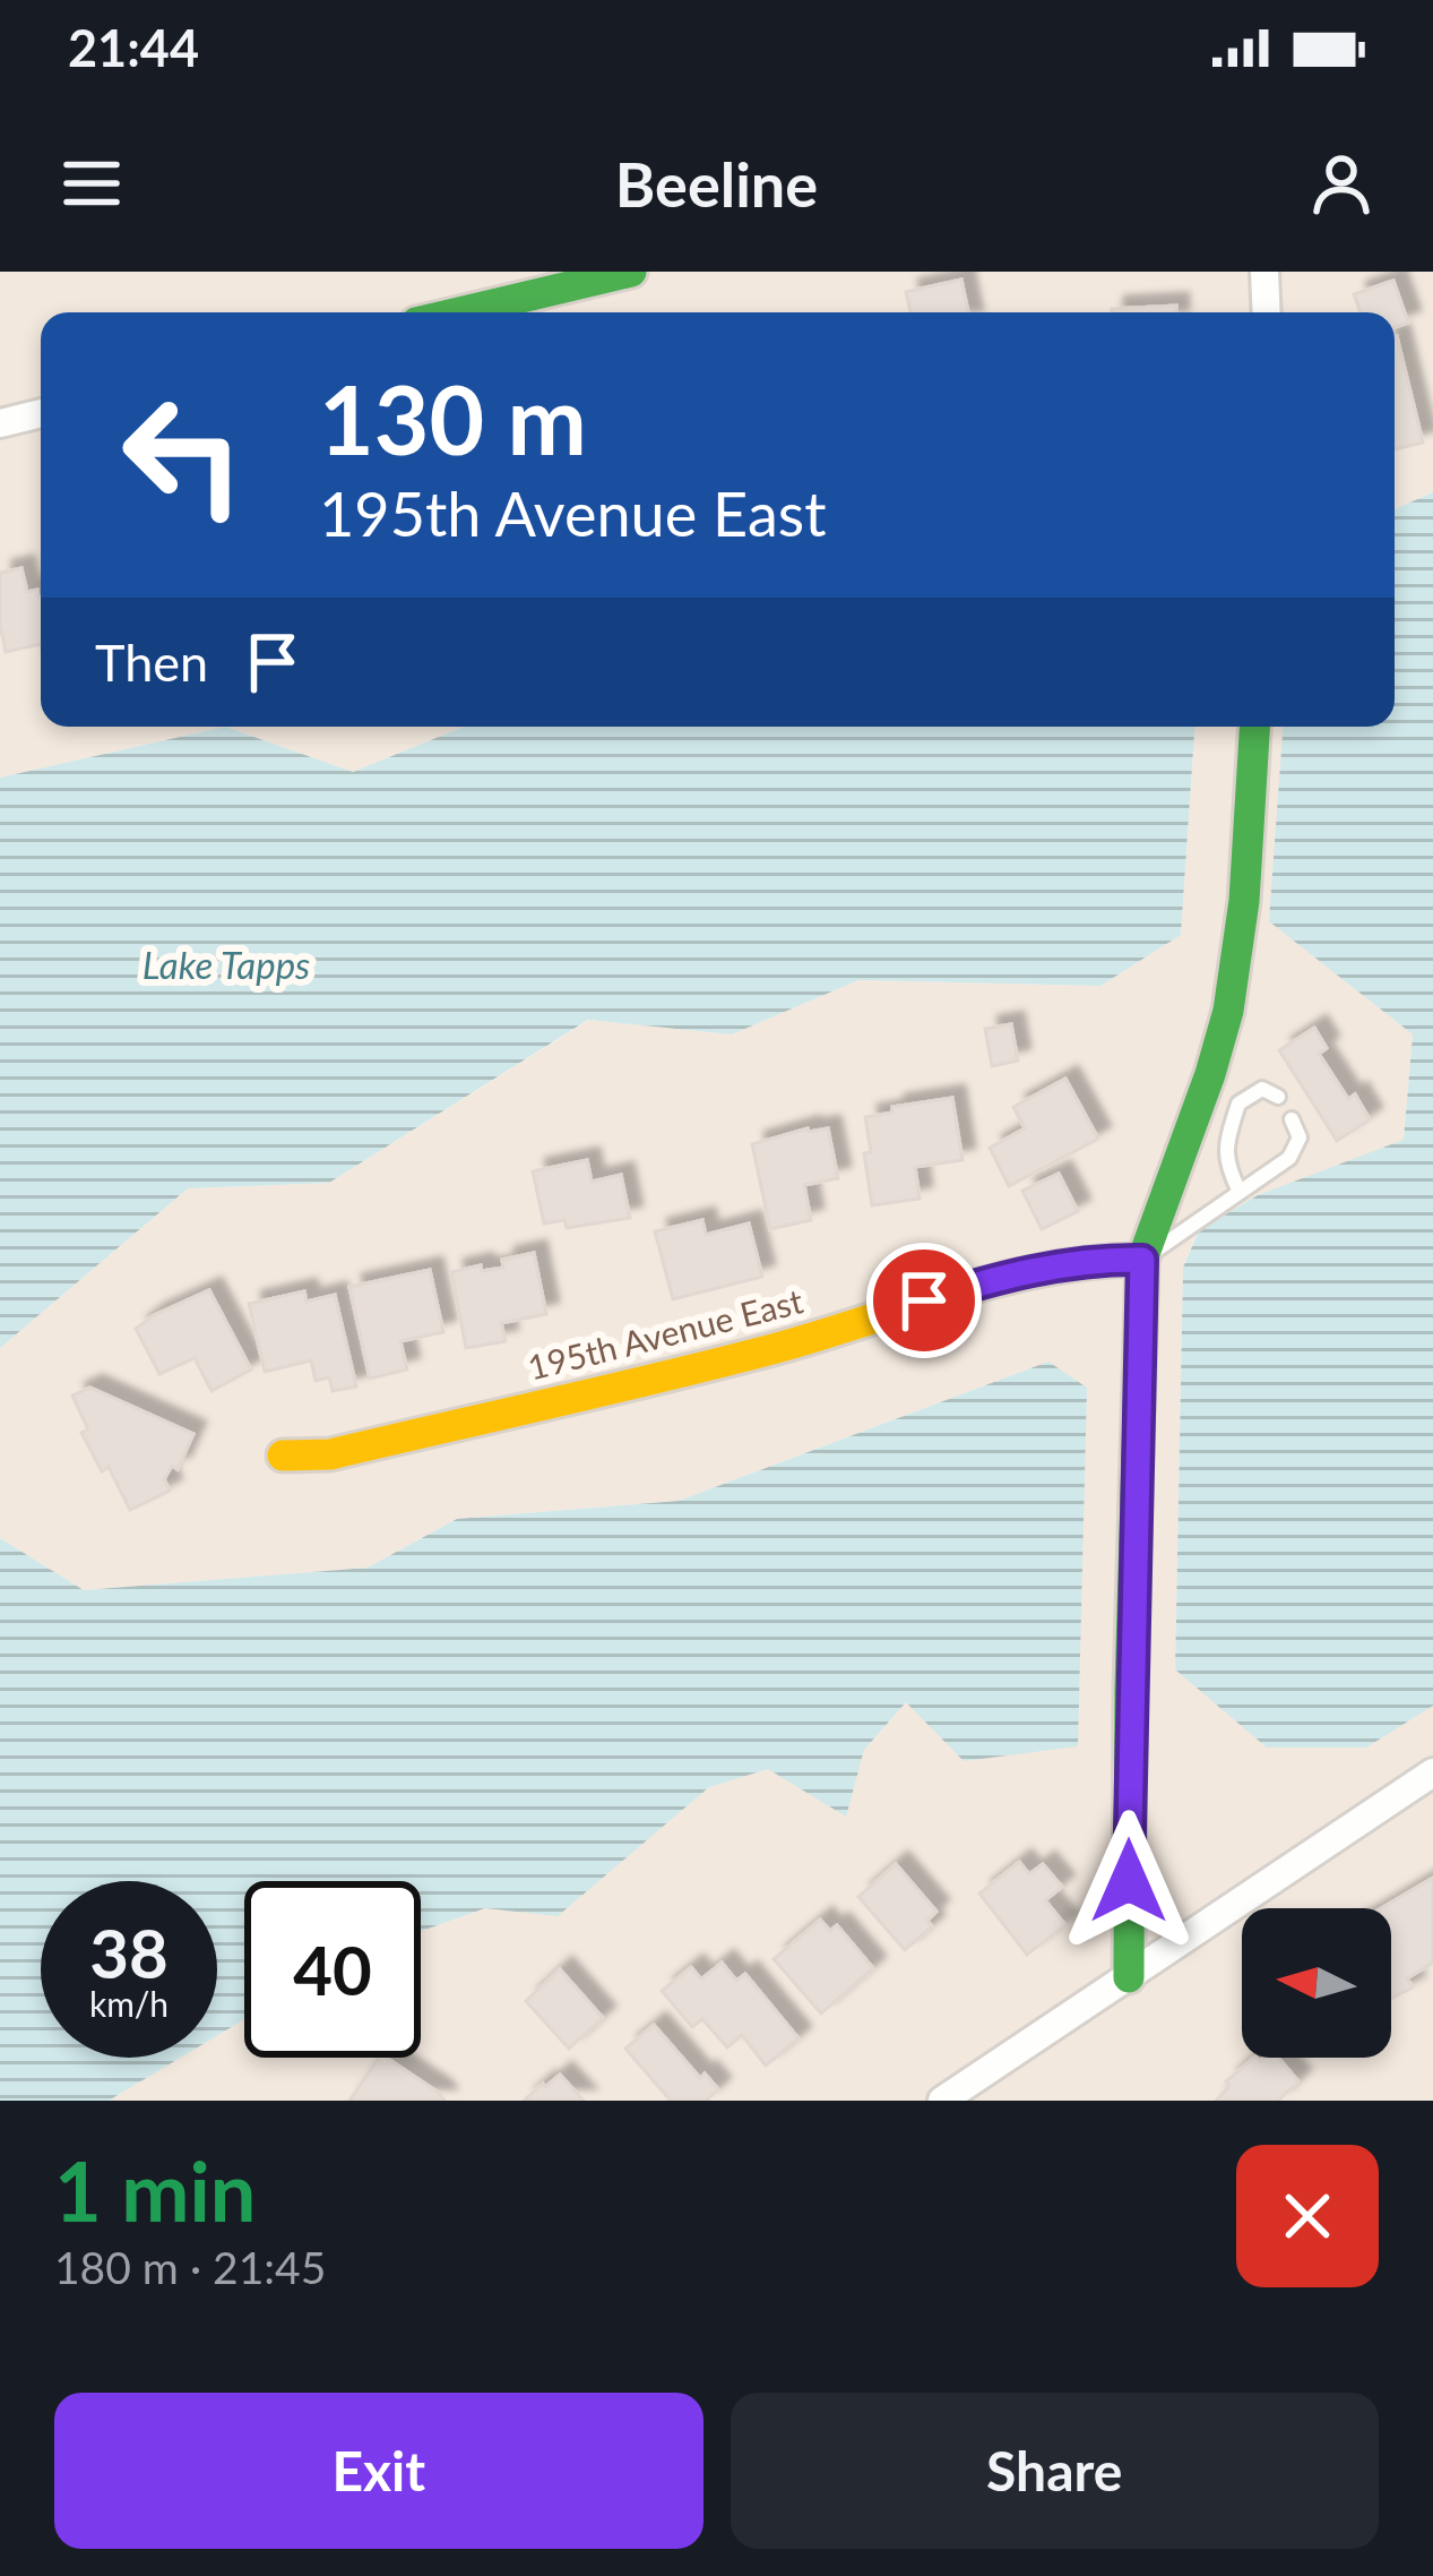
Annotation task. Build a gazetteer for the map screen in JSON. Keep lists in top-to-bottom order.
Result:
{
  "streets": {
    "street": ["195th Avenue East"]
  },
  "water": ["Lake Tapps"],
  "north": "left",
  "page": {
    "status": "21:44",
    "header": "Beeline",
    "turn": ["130 m", "195th Avenue East"],
    "then": "Then",
    "speed": "38 km/h",
    "limit": "40",
    "heading": ["1 min", "180 m · 21:45"],
    "buttons": ["Exit", "Share"]
  }
}
